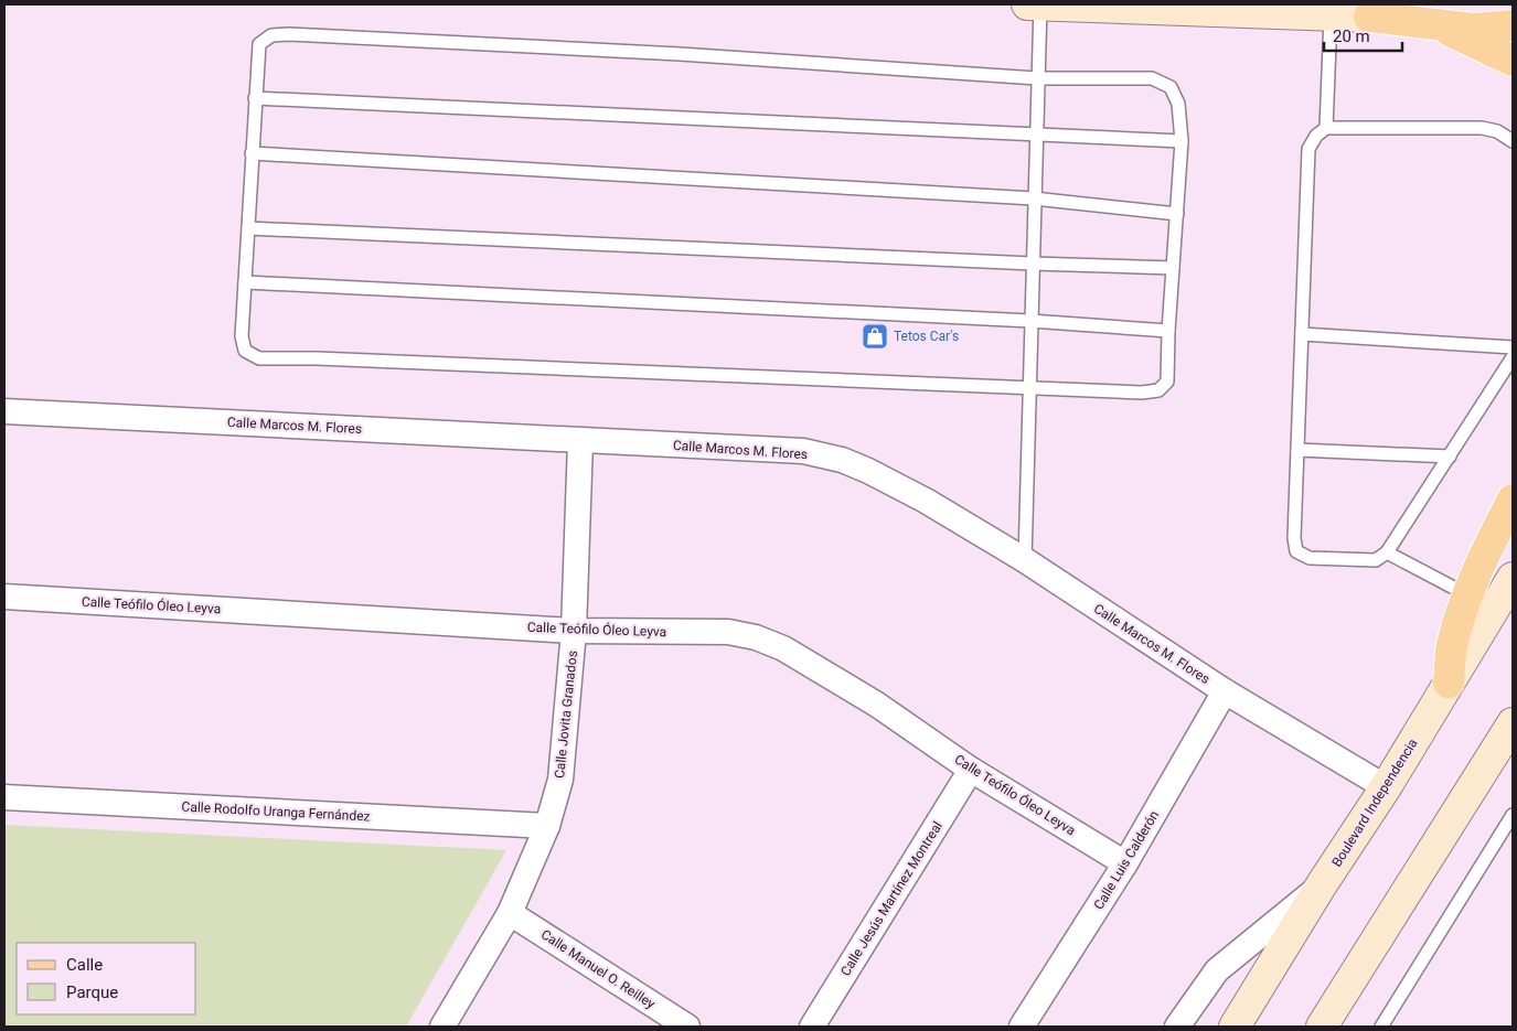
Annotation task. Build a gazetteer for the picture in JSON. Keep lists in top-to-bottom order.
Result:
{
  "streets": {
    "main road": ["Boulevard Independencia"],
    "street": [
      "Calle Marcos M. Flores",
      "Calle Teófilo Óleo Leyva",
      "Calle Jovita Granados",
      "Calle Rodolfo Uranga Fernández",
      "Calle Luis Calderón",
      "Calle Jesús Martínez Montreal",
      "Calle Manuel O. Reilley"
    ]
  },
  "crossings": [
    ["Calle Marcos M. Flores", "Calle Jovita Granados"],
    ["Calle Marcos M. Flores", "Boulevard Independencia"],
    ["Calle Marcos M. Flores", "Calle Luis Calderón"],
    ["Calle Teófilo Óleo Leyva", "Calle Jovita Granados"],
    ["Calle Teófilo Óleo Leyva", "Calle Luis Calderón"],
    ["Calle Teófilo Óleo Leyva", "Calle Jesús Martínez Montreal"],
    ["Calle Jovita Granados", "Calle Rodolfo Uranga Fernández"],
    ["Calle Jovita Granados", "Calle Manuel O. Reilley"]
  ],
  "places": {
    "shop": ["Tetos Car's"]
  },
  "legend": ["Calle", "Parque"],
  "scale_bar": "20 m"
}
